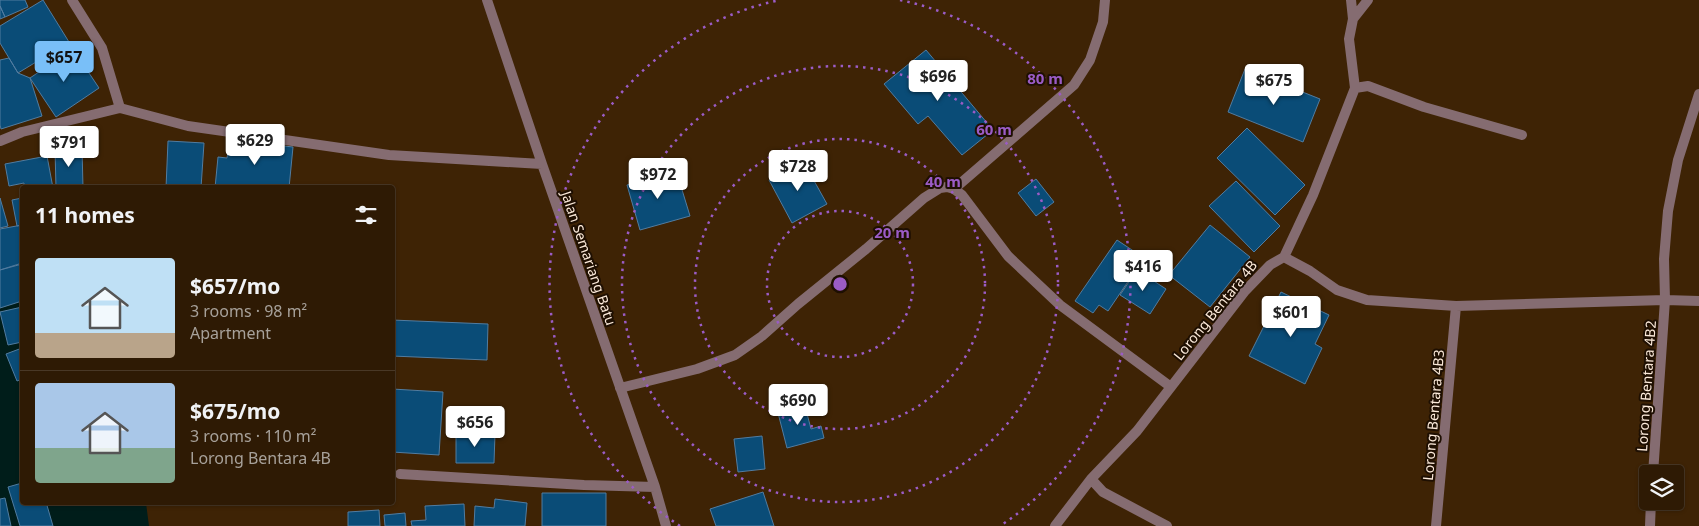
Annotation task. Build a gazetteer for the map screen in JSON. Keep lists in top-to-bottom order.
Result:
{
  "streets": {
    "street": [
      "Jalan Semariang Batu",
      "Lorong Bentara 4B",
      "Lorong Bentara 4B2",
      "Lorong Bentara 4B3"
    ]
  },
  "page": {
    "price": [
      "$657",
      "$696",
      "$675",
      "$629",
      "$791",
      "$728",
      "$972",
      "$416",
      "$601",
      "$690",
      "$656"
    ],
    "heading": "11 homes",
    "list": [
      {
        "name": "$657/mo",
        "note": "3 rooms · 98 m² · Apartment"
      },
      {
        "name": "$675/mo",
        "note": "3 rooms · 110 m² · Lorong Bentara 4B"
      }
    ]
  },
  "rings": [
    "80 m",
    "60 m",
    "40 m",
    "20 m"
  ]
}
